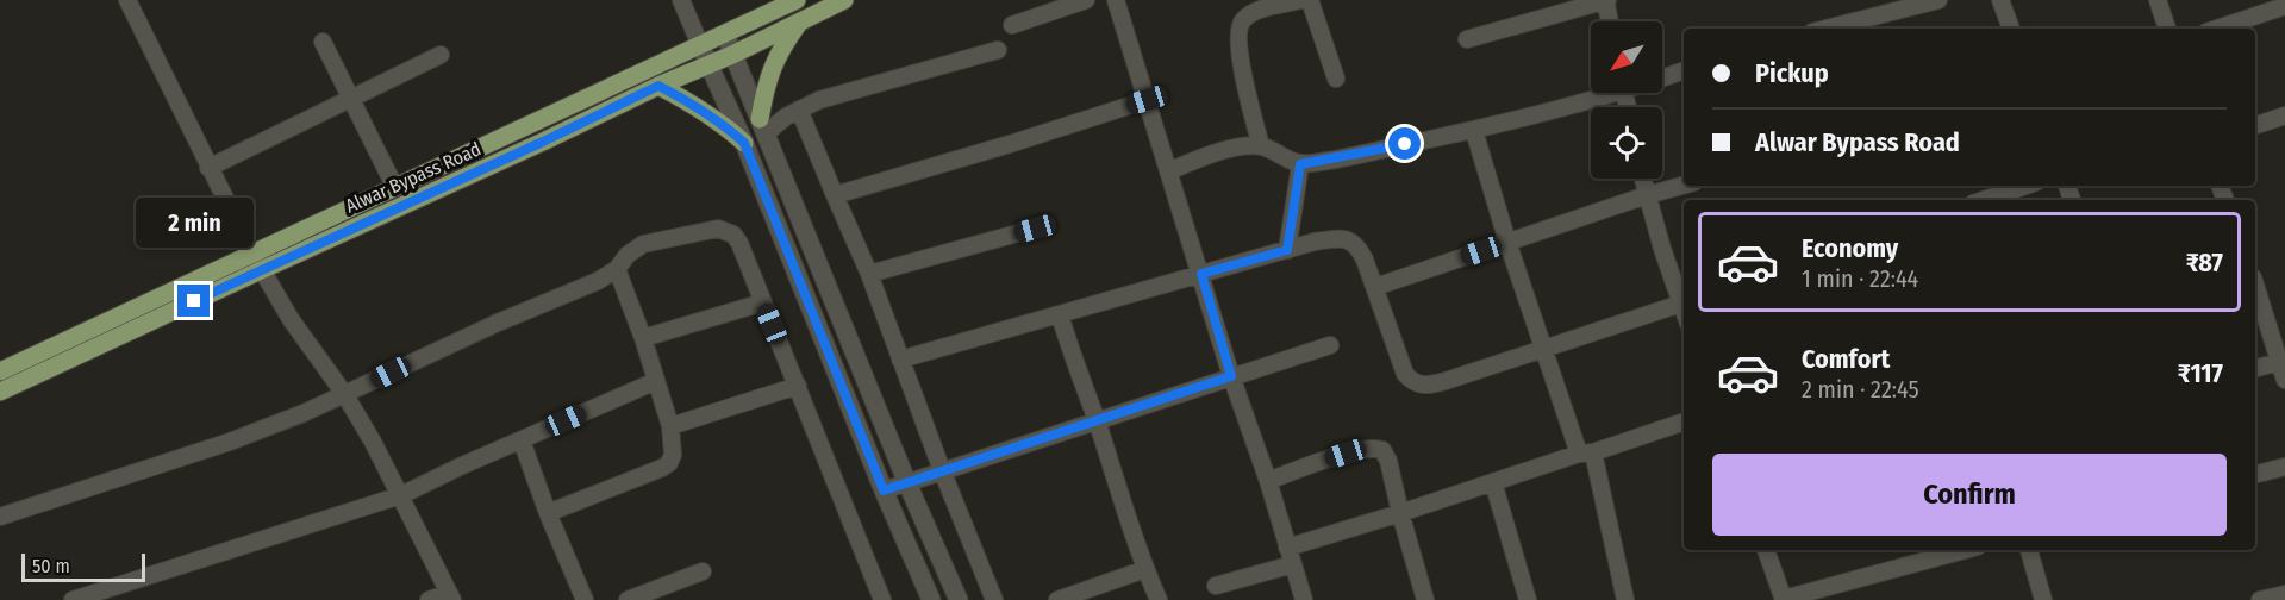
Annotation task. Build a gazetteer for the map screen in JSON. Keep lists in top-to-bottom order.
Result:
{
  "streets": {
    "main road": ["Alwar Bypass Road"]
  },
  "scale_bar": "50 m",
  "north": "bottom left",
  "page": {
    "banner": ["Pickup", "Alwar Bypass Road"],
    "bubble": "2 min",
    "list": [
      {
        "name": "Economy",
        "note": "1 min · 22:44",
        "value": "₹87"
      },
      {
        "name": "Comfort",
        "note": "2 min · 22:45",
        "value": "₹117"
      }
    ],
    "buttons": "Confirm",
    "scale": "50 m"
  }
}
